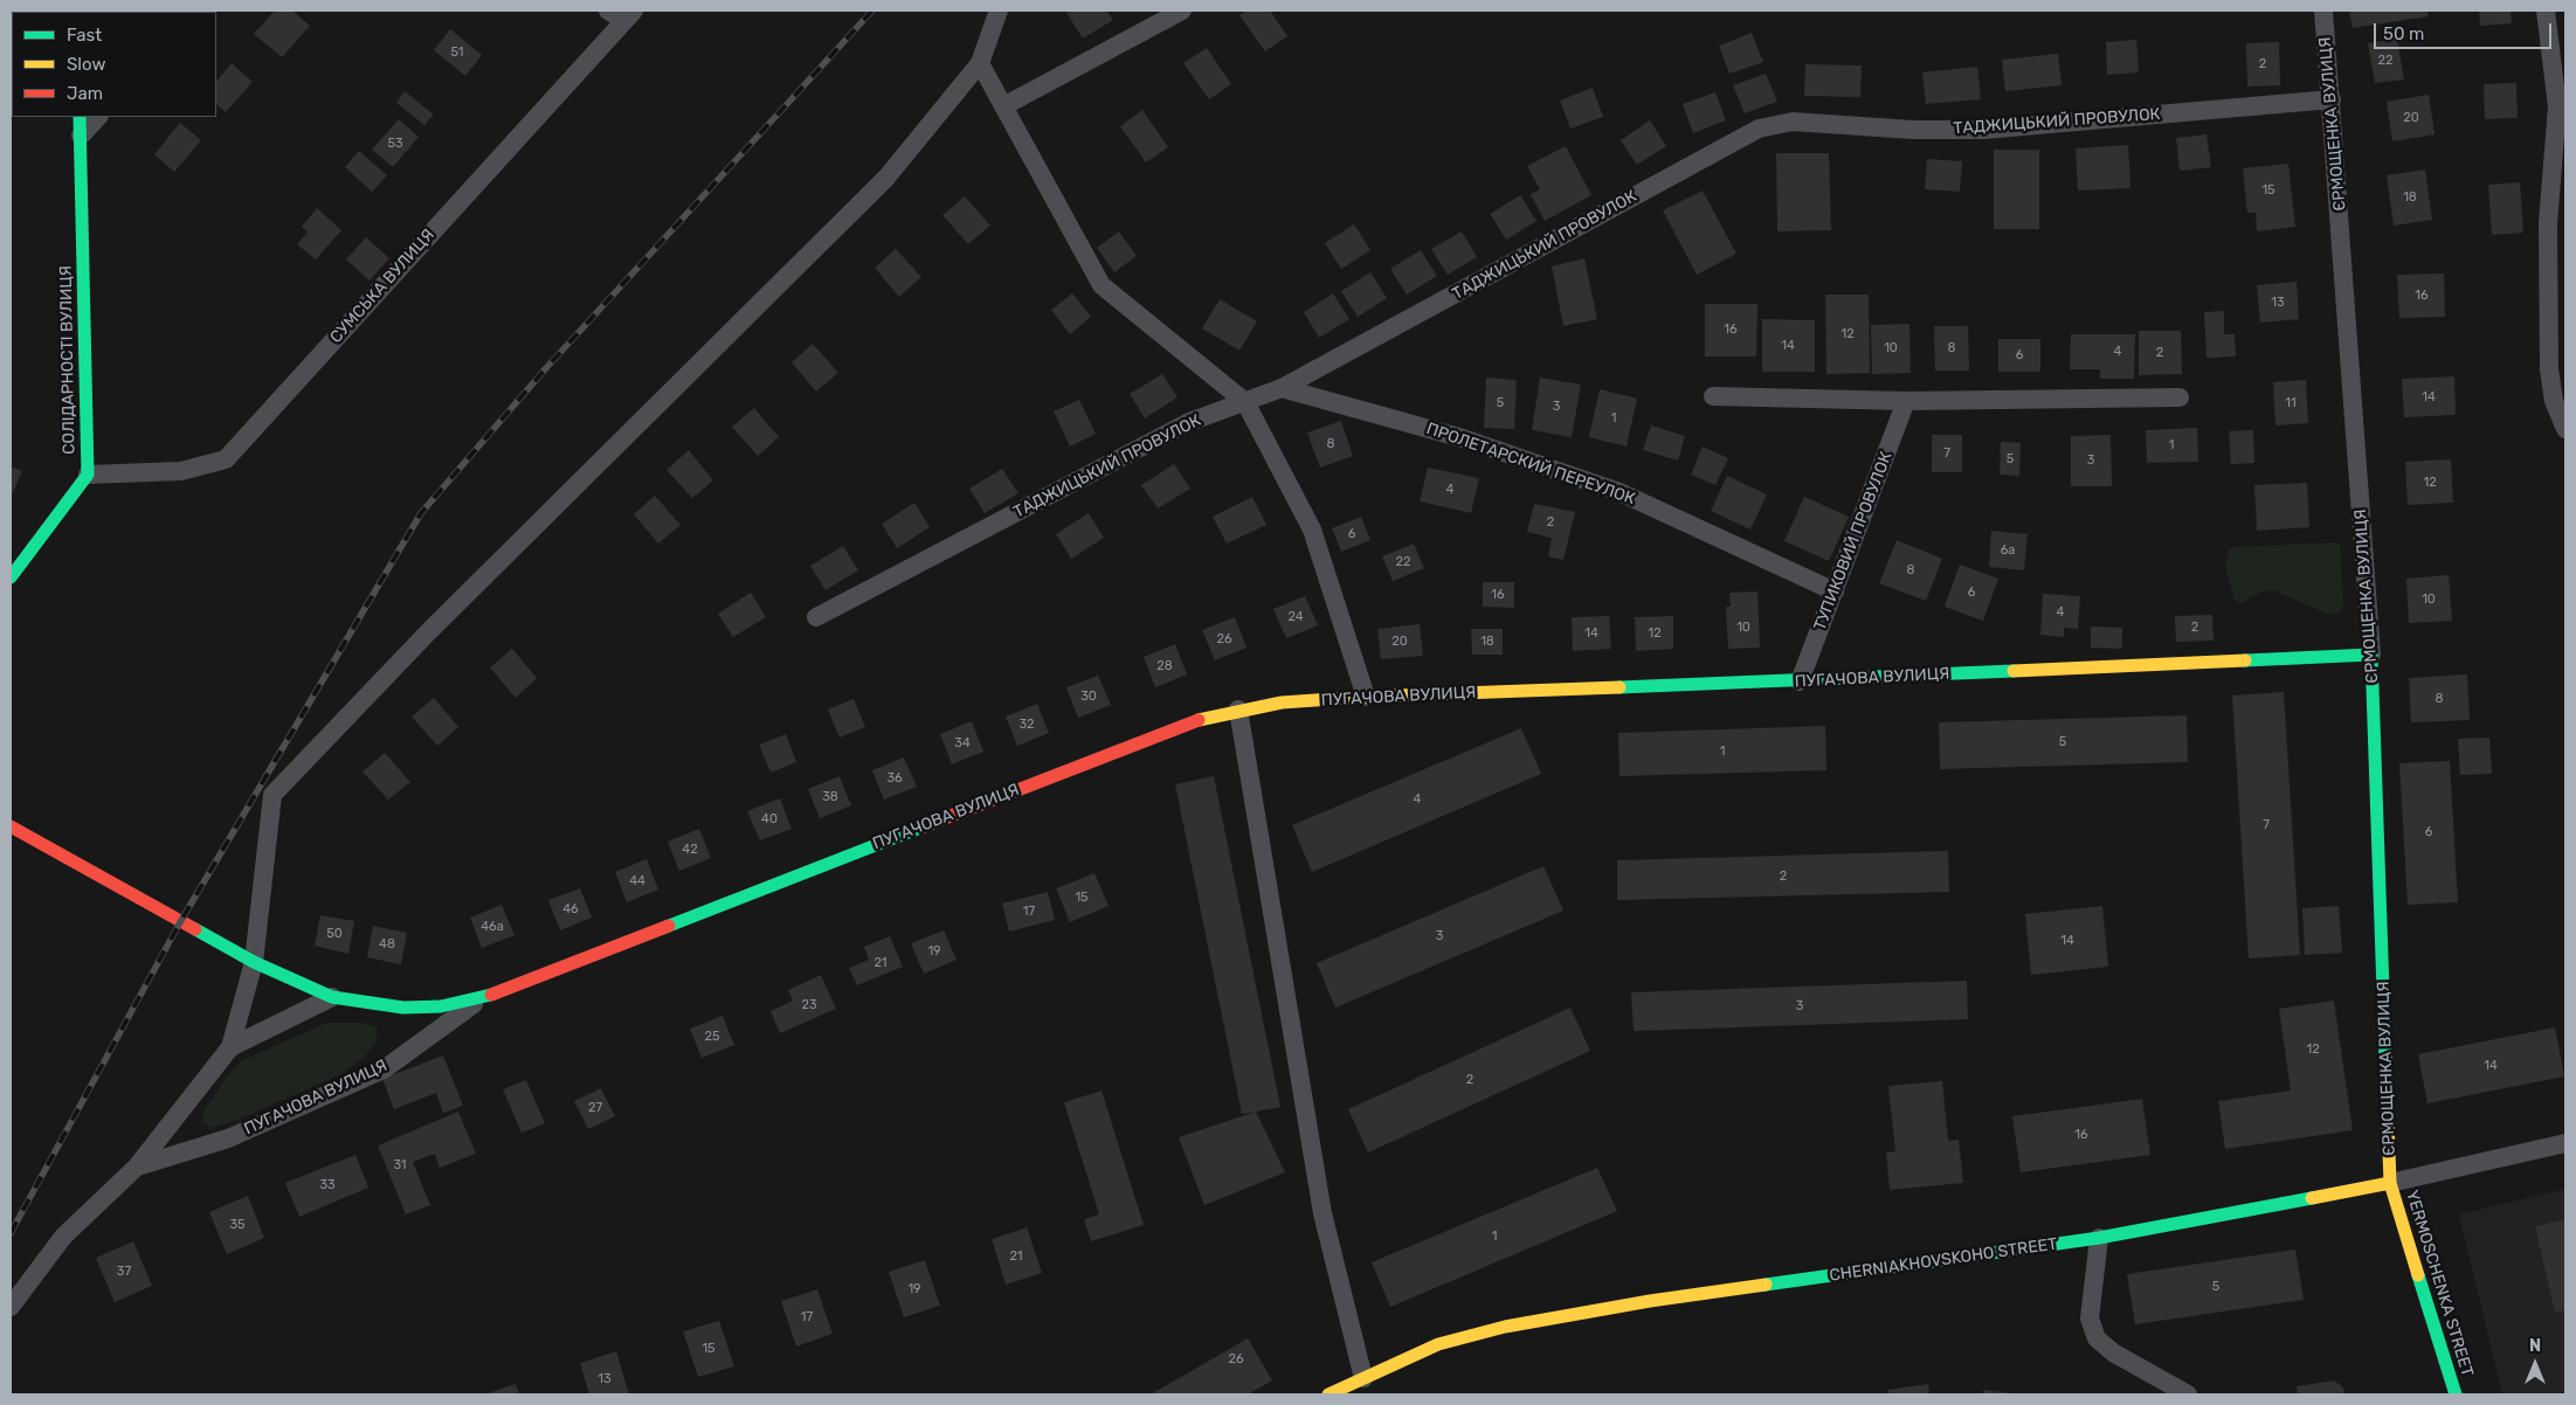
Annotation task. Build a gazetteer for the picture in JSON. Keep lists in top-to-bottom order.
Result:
{
  "streets": {
    "street": [
      "ТАДЖИЦЬКИЙ ПРОВУЛОК",
      "ЄРМОЩЕНКА ВУЛИЦЯ",
      "СУМСЬКА ВУЛИЦЯ",
      "СОЛІДАРНОСТІ ВУЛИЦЯ",
      "ПРОЛЕТАРСКИЙ ПЕРЕУЛОК",
      "ТУПИКОВИЙ ПРОВУЛОК",
      "ПУГАЧОВА ВУЛИЦЯ",
      "CHERNIAKHOVSKOHO STREET",
      "YERMOSCHENKA STREET"
    ]
  },
  "crossings": [
    ["ТАДЖИЦЬКИЙ ПРОВУЛОК", "ЄРМОЩЕНКА ВУЛИЦЯ"],
    ["ТАДЖИЦЬКИЙ ПРОВУЛОК", "ПРОЛЕТАРСКИЙ ПЕРЕУЛОК"],
    ["ЄРМОЩЕНКА ВУЛИЦЯ", "ПУГАЧОВА ВУЛИЦЯ"],
    ["ЄРМОЩЕНКА ВУЛИЦЯ", "CHERNIAKHOVSKOHO STREET"],
    ["ЄРМОЩЕНКА ВУЛИЦЯ", "YERMOSCHENKA STREET"],
    ["СУМСЬКА ВУЛИЦЯ", "СОЛІДАРНОСТІ ВУЛИЦЯ"],
    ["ПРОЛЕТАРСКИЙ ПЕРЕУЛОК", "ТУПИКОВИЙ ПРОВУЛОК"],
    ["ТУПИКОВИЙ ПРОВУЛОК", "ПУГАЧОВА ВУЛИЦЯ"],
    ["CHERNIAKHOVSKOHO STREET", "YERMOSCHENKA STREET"]
  ],
  "house_numbers": [
    "51",
    "22",
    "2",
    "20",
    "53",
    "15",
    "18",
    "16",
    "13",
    "16",
    "12",
    "14",
    "10",
    "8",
    "4",
    "2",
    "6",
    "14",
    "5",
    "11",
    "3",
    "1",
    "8",
    "1",
    "7",
    "5",
    "3",
    "12",
    "4",
    "2",
    "6",
    "6а",
    "22",
    "8",
    "6",
    "16",
    "10",
    "4",
    "24",
    "10",
    "2",
    "14",
    "12",
    "26",
    "20",
    "18",
    "28",
    "30",
    "8",
    "32",
    "5",
    "34",
    "1",
    "36",
    "38",
    "4",
    "40",
    "7",
    "6",
    "42",
    "2",
    "44",
    "15",
    "46",
    "17",
    "46а",
    "50",
    "3",
    "14",
    "48",
    "19",
    "21",
    "23",
    "3",
    "25",
    "12",
    "14",
    "2",
    "27",
    "16",
    "31",
    "33",
    "35",
    "1",
    "21",
    "37",
    "5",
    "19",
    "17",
    "15",
    "26",
    "13"
  ],
  "legend": ["Fast", "Slow", "Jam"],
  "scale_bar": "50 m",
  "north": "top"
}
